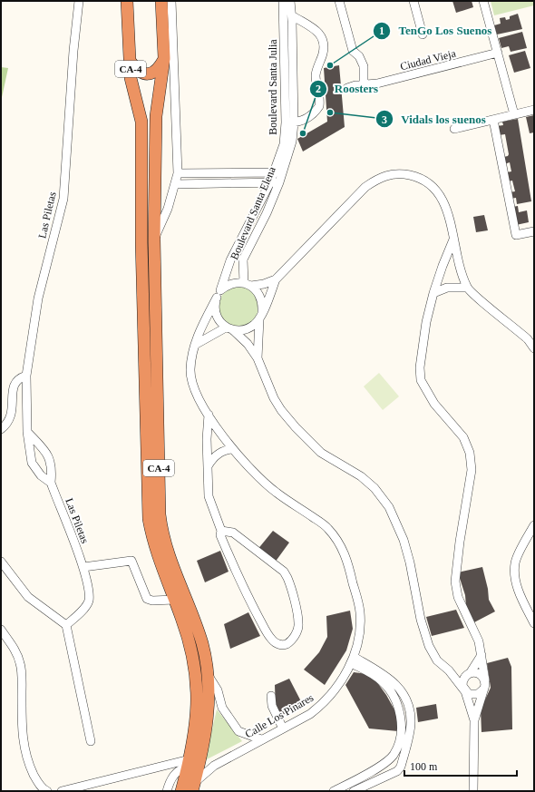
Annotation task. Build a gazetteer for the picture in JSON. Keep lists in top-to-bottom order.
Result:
{
  "streets": {
    "highway": ["CA-4"],
    "street": [
      "Ciudad Vieja",
      "Boulevard Santa Julia",
      "Boulevard Santa Elena",
      "Las Piletas",
      "Calle Los Pinares"
    ]
  },
  "crossings": [
    ["CA-4", "Calle Los Pinares"],
    ["Boulevard Santa Julia", "Boulevard Santa Elena"],
    ["Boulevard Santa Elena", "Calle Los Pinares"]
  ],
  "places": ["TenGo Los Suenos", "Vidals los suenos", "Roosters"],
  "scale_bar": "100 m"
}
